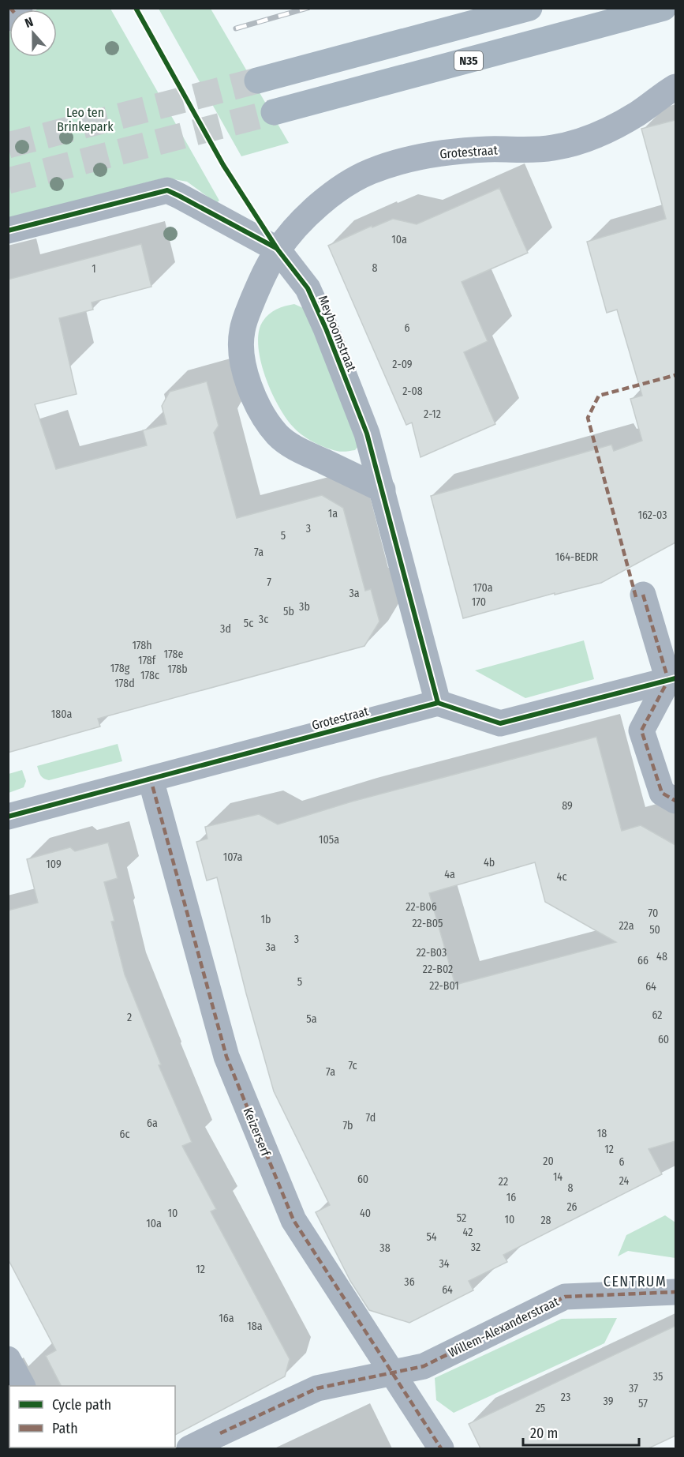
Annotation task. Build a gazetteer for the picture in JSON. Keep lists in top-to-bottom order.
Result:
{
  "streets": {
    "main road": ["N35"],
    "street": [
      "Grotestraat",
      "Meyboomstraat",
      "Keizerserf",
      "Willem-Alexanderstraat"
    ]
  },
  "crossings": [
    ["Grotestraat", "Meyboomstraat"],
    ["Grotestraat", "Keizerserf"],
    ["Keizerserf", "Willem-Alexanderstraat"]
  ],
  "districts": ["CENTRUM"],
  "parks": ["Leo ten Brinkepark"],
  "house_numbers": [
    "10a",
    "8",
    "1",
    "6",
    "2-09",
    "2-08",
    "2-12",
    "1a",
    "162-03",
    "3",
    "5",
    "7a",
    "164-BEDR",
    "7",
    "170a",
    "3a",
    "170",
    "3b",
    "5b",
    "3c",
    "5c",
    "3d",
    "178h",
    "178e",
    "178f",
    "178g",
    "178b",
    "178c",
    "178d",
    "180a",
    "89",
    "105a",
    "107a",
    "4b",
    "109",
    "4a",
    "4c",
    "22-B06",
    "70",
    "1b",
    "22-B05",
    "22a",
    "50",
    "3",
    "3a",
    "22-B03",
    "48",
    "66",
    "22-B02",
    "5",
    "22-B01",
    "64",
    "62",
    "2",
    "5a",
    "60",
    "7c",
    "7a",
    "7d",
    "6a",
    "7b",
    "18",
    "6c",
    "12",
    "20",
    "6",
    "14",
    "60",
    "24",
    "22",
    "8",
    "16",
    "26",
    "10",
    "40",
    "52",
    "10",
    "28",
    "10a",
    "42",
    "54",
    "32",
    "38",
    "34",
    "12",
    "36",
    "64",
    "16a",
    "18a",
    "35",
    "37",
    "23",
    "39",
    "57",
    "25"
  ],
  "legend": ["Cycle path", "Path"],
  "scale_bar": "20 m",
  "north": "top"
}
